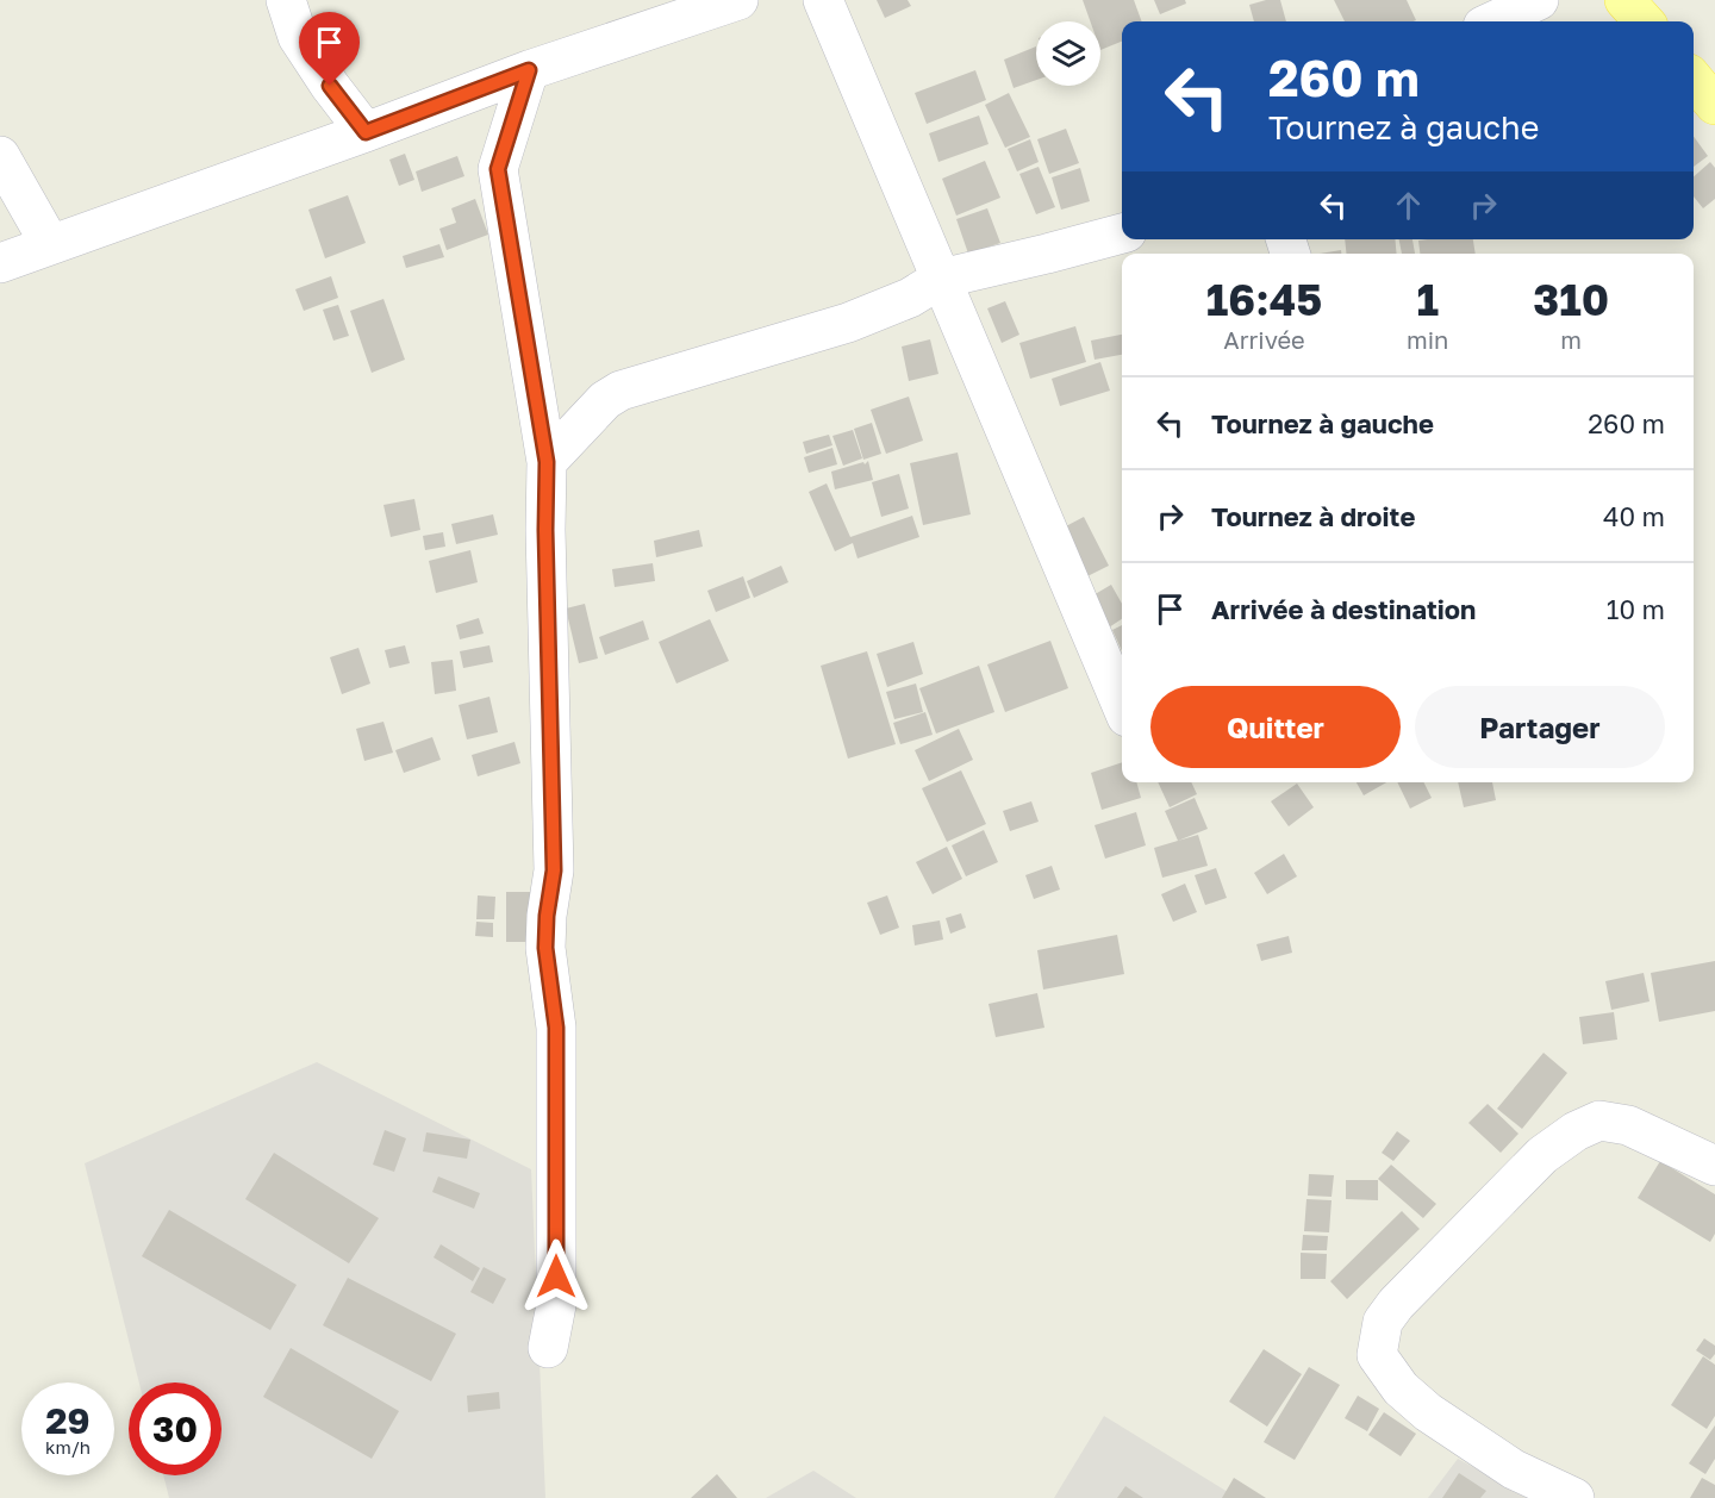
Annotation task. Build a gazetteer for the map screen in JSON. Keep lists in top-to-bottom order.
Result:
{
  "page": {
    "turn": ["260 m", "Tournez à gauche"],
    "eta": [
      "16:45",
      "Arrivée",
      "1",
      "min",
      "310",
      "m"
    ],
    "list": [
      {
        "name": "Tournez à gauche",
        "value": "260 m"
      },
      {
        "name": "Tournez à droite",
        "value": "40 m"
      },
      {
        "name": "Arrivée à destination",
        "value": "10 m"
      }
    ],
    "buttons": ["Quitter", "Partager"],
    "speed": "29 km/h",
    "limit": "30"
  }
}
